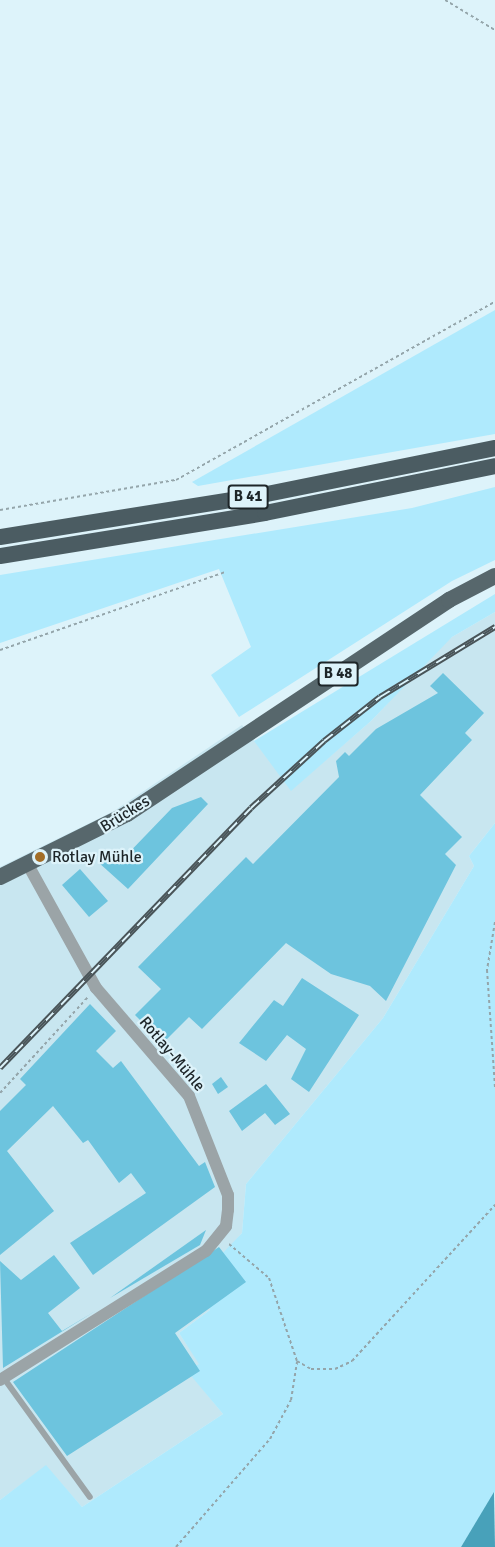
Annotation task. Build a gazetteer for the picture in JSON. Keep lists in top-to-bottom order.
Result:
{
  "streets": {
    "highway": ["B 41"],
    "main road": ["B 48", "Brückes"],
    "street": ["Rotlay-Mühle"]
  },
  "crossings": [
    ["Brückes", "Rotlay-Mühle"]
  ],
  "places": ["Rotlay Mühle"]
}
